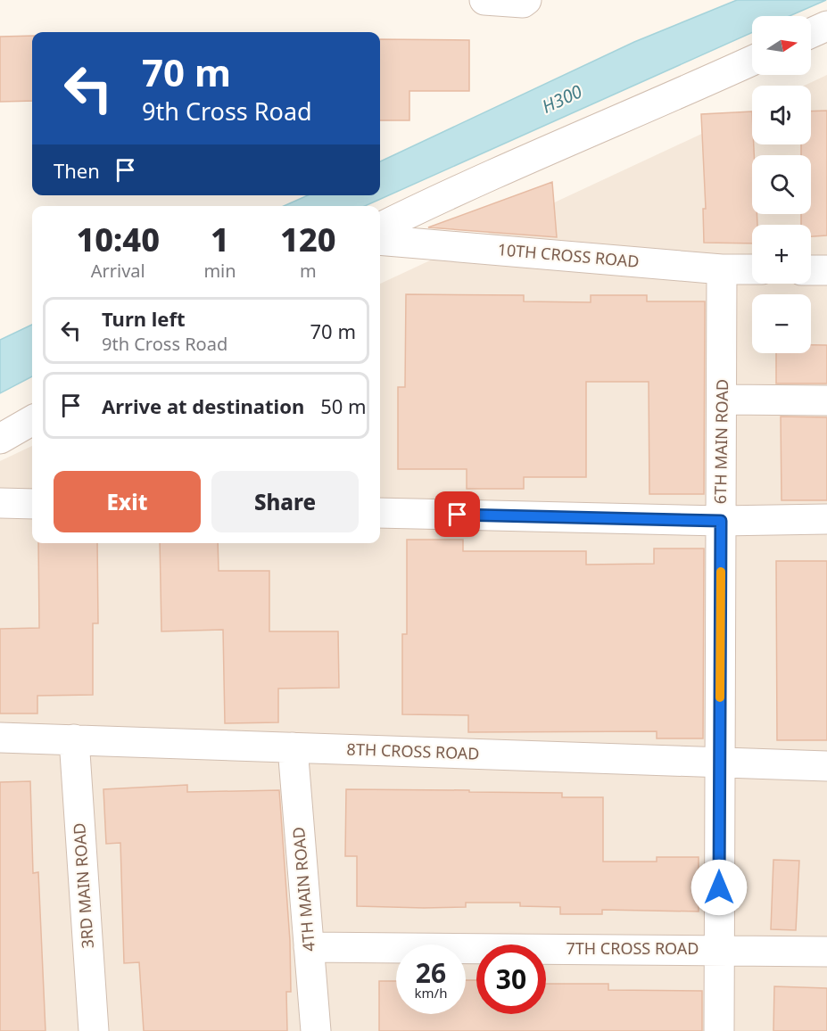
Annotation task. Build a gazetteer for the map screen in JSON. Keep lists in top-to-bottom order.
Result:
{
  "streets": {
    "street": [
      "10TH CROSS ROAD",
      "6TH MAIN ROAD",
      "8TH CROSS ROAD",
      "3RD MAIN ROAD",
      "4TH MAIN ROAD",
      "7TH CROSS ROAD"
    ]
  },
  "crossings": [
    ["10TH CROSS ROAD", "6TH MAIN ROAD"],
    ["6TH MAIN ROAD", "8TH CROSS ROAD"],
    ["6TH MAIN ROAD", "7TH CROSS ROAD"],
    ["8TH CROSS ROAD", "3RD MAIN ROAD"],
    ["8TH CROSS ROAD", "4TH MAIN ROAD"],
    ["4TH MAIN ROAD", "7TH CROSS ROAD"]
  ],
  "water": ["H300"],
  "north": "right",
  "page": {
    "map_buttons": ["+", "−"],
    "turn": ["70 m", "9th Cross Road"],
    "then": "Then",
    "eta": [
      "10:40",
      "Arrival",
      "1",
      "min",
      "120",
      "m"
    ],
    "list": [
      {
        "name": "Turn left",
        "note": "9th Cross Road",
        "value": "70 m"
      },
      {
        "name": "Arrive at destination",
        "value": "50 m"
      }
    ],
    "buttons": ["Exit", "Share"],
    "speed": "26 km/h",
    "limit": "30"
  }
}
